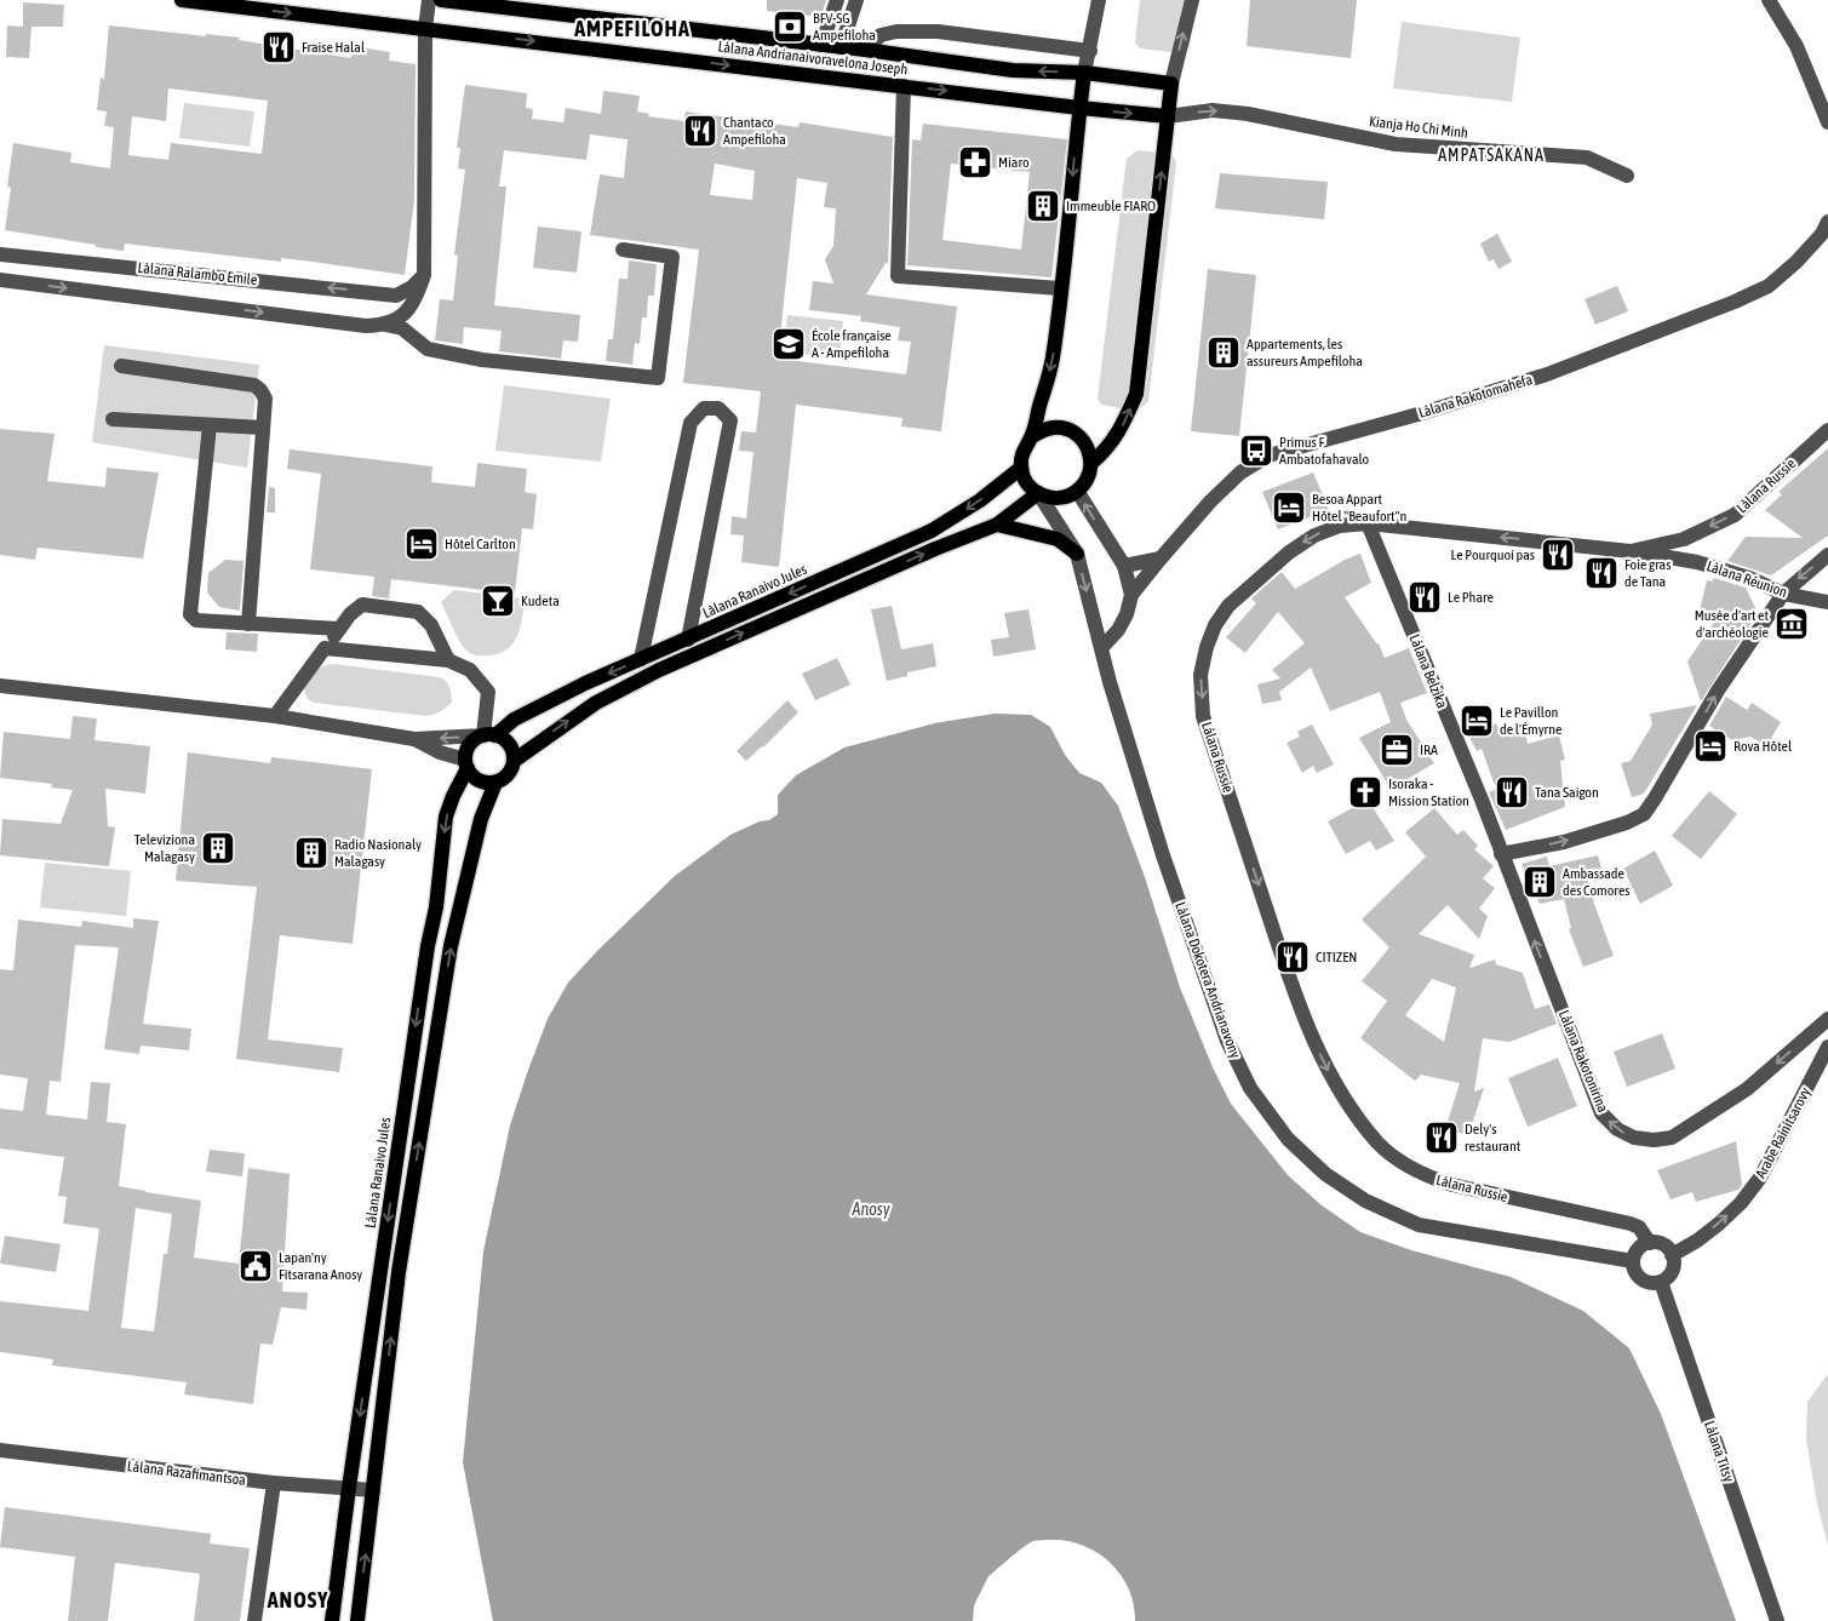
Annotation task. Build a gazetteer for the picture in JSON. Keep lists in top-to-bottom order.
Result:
{
  "streets": {
    "main road": ["Làlana Andrianaivoravelona Joseph", "Kianja Ho Chi Minh", "Làlana Ranaivo Jules"],
    "street": [
      "Làlana Ralambo Emile",
      "Làlana Rakotomahefa",
      "Làlana Russie",
      "Làlana Réunion",
      "Làlana Belzika",
      "Làlana Dokotera Andrianavony",
      "Làlana Rakotonirina",
      "Arabe Rainitsarovy",
      "Làlana Titsy",
      "Làlana Razafimantsoa"
    ]
  },
  "crossings": [
    ["Làlana Andrianaivoravelona Joseph", "Kianja Ho Chi Minh"],
    ["Làlana Russie", "Làlana Réunion"],
    ["Làlana Russie", "Làlana Belzika"],
    ["Làlana Russie", "Làlana Dokotera Andrianavony"],
    ["Làlana Russie", "Arabe Rainitsarovy"],
    ["Làlana Russie", "Làlana Titsy"],
    ["Làlana Ranaivo Jules", "Làlana Dokotera Andrianavony"],
    ["Làlana Ranaivo Jules", "Làlana Razafimantsoa"],
    ["Làlana Belzika", "Làlana Rakotonirina"],
    ["Làlana Dokotera Andrianavony", "Arabe Rainitsarovy"],
    ["Làlana Dokotera Andrianavony", "Làlana Titsy"],
    ["Arabe Rainitsarovy", "Làlana Titsy"]
  ],
  "one_way": ["Kianja Ho Chi Minh", "Arabe Rainitsarovy"],
  "districts": ["AMPEFILOHA", "AMPATSAKANA", "ANOSY"],
  "water": ["Anosy"],
  "places": {
    "bank": ["BFV-SG Ampefiloha"],
    "restaurant": [
      "Fraise Halal",
      "Chantaco Ampefiloha",
      "Le Pourquoi pas",
      "Foie gras de Tana",
      "Le Phare",
      "Tana Saigon",
      "CITIZEN",
      "Dely's restaurant"
    ],
    "pharmacy": ["Miaro"],
    "building": [
      "Immeuble FIARO",
      "Appartements, les assureurs Ampefiloha",
      "Televiziona Malagasy",
      "Radio Nasionaly Malagasy",
      "Ambassade des Comores"
    ],
    "school or university": ["École française A - Ampefiloha"],
    "bus stop": ["Primus F Ambatofahavalo"],
    "hotel": [
      "Besoa Appart Hôtel \"Beaufort\"n",
      "Hôtel Carlton",
      "Le Pavillon de l'Émyrne",
      "Rova Hôtel"
    ],
    "bar": ["Kudeta"],
    "museum": ["Musée d'art et d'archéologie"],
    "office": ["IRA"],
    "church": ["Isoraka - Mission Station"],
    "public building": ["Lapan'ny Fitsarana Anosy"]
  }
}
